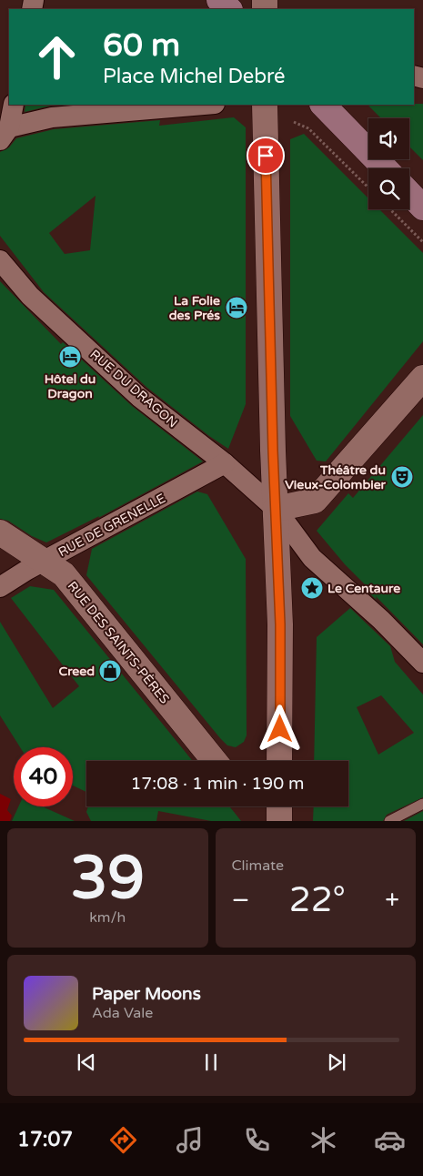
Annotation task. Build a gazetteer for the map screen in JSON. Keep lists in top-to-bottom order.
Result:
{
  "streets": {
    "street": ["RUE DU DRAGON", "RUE DE GRENELLE", "RUE DES SAINTS-PÈRES"]
  },
  "crossings": [
    ["RUE DU DRAGON", "RUE DE GRENELLE"],
    ["RUE DE GRENELLE", "RUE DES SAINTS-PÈRES"]
  ],
  "places": {
    "hotel": ["La Folie des Prés", "Hôtel du Dragon"],
    "theatre": ["Théâtre du Vieux-Colombier"],
    "place": ["Le Centaure"],
    "shop": ["Creed"]
  },
  "page": {
    "turn": ["60 m", "Place Michel Debré"],
    "limit": "40",
    "trip": "17:08 · 1 min · 190 m",
    "tile": [
      ["39", "km/h"],
      "Climate"
    ],
    "heat": ["−", "22°", "+"],
    "song": ["Paper Moons", "Ada Vale"],
    "tabs": "17:07"
  }
}
